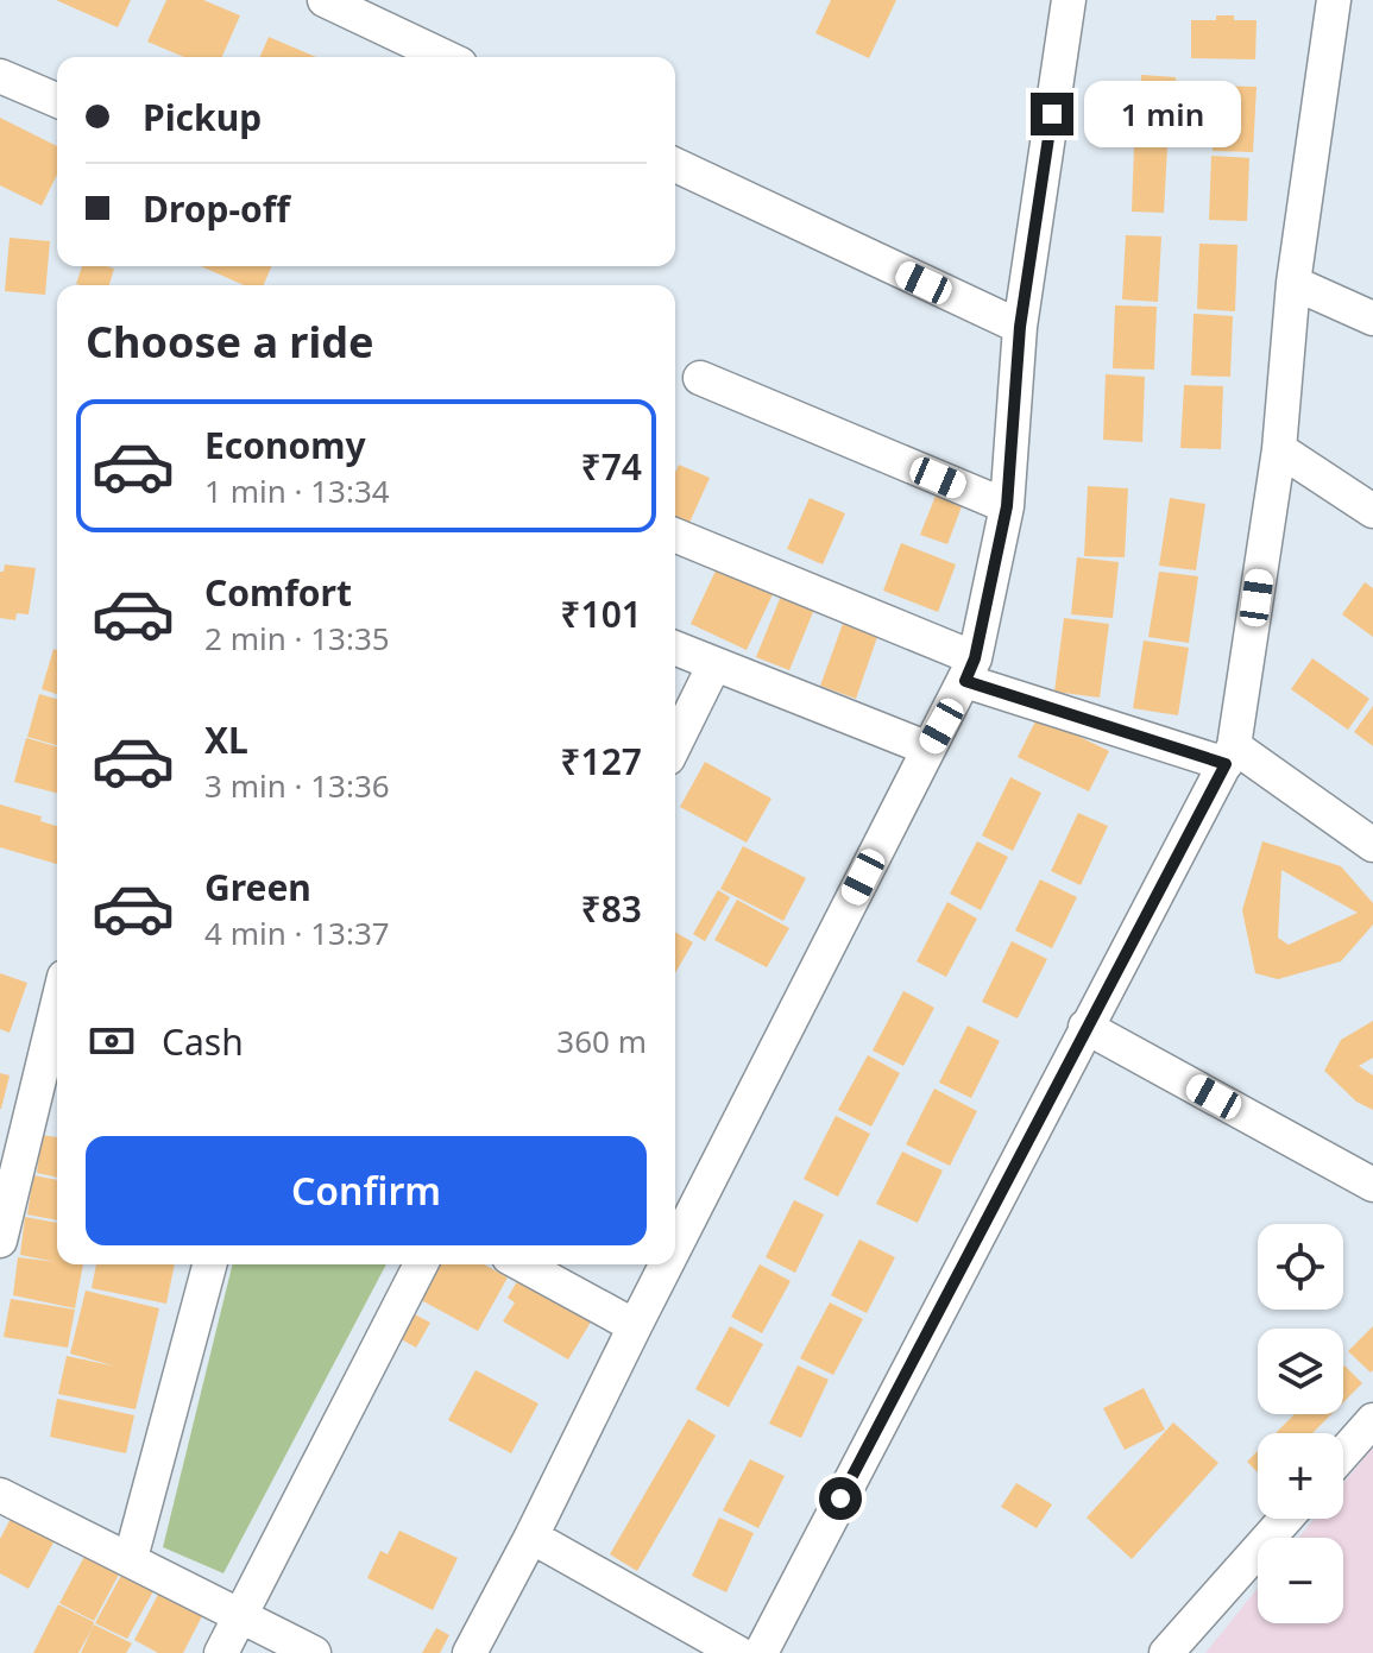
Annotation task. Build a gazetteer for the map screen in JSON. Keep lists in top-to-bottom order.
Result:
{
  "page": {
    "banner": ["Pickup", "Drop-off"],
    "bubble": "1 min",
    "heading": "Choose a ride",
    "list": [
      {
        "name": "Economy",
        "note": "1 min · 13:34",
        "value": "₹74"
      },
      {
        "name": "Comfort",
        "note": "2 min · 13:35",
        "value": "₹101"
      },
      {
        "name": "XL",
        "note": "3 min · 13:36",
        "value": "₹127"
      },
      {
        "name": "Green",
        "note": "4 min · 13:37",
        "value": "₹83"
      }
    ],
    "pay": ["Cash", "360 m"],
    "buttons": "Confirm",
    "map_buttons": ["+", "−"]
  }
}
